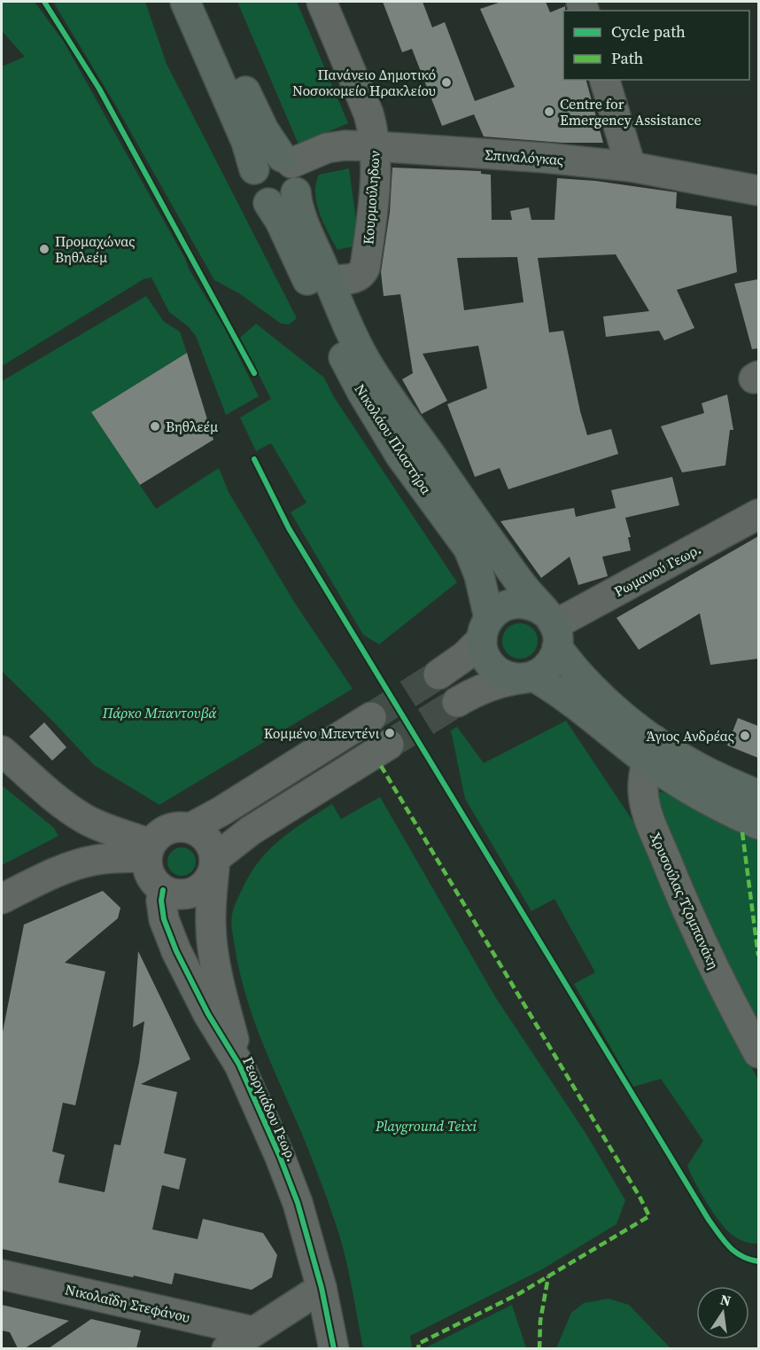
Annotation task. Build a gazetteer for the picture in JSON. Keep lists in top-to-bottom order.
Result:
{
  "streets": {
    "main road": ["Νικολάου Πλαστήρα"],
    "street": [
      "Σπιναλόγκας",
      "Κουρμούληδων",
      "Ρωμανού Γεωρ.",
      "Χρυσούλας Τζομπανάκη",
      "Γεωργιάδου Γεωρ.",
      "Νικολαΐδη Στεφάνου"
    ]
  },
  "crossings": [
    ["Σπιναλόγκας", "Κουρμούληδων"],
    ["Σπιναλόγκας", "Νικολάου Πλαστήρα"],
    ["Κουρμούληδων", "Νικολάου Πλαστήρα"],
    ["Νικολάου Πλαστήρα", "Ρωμανού Γεωρ."],
    ["Νικολάου Πλαστήρα", "Χρυσούλας Τζομπανάκη"]
  ],
  "parks": ["Πάρκο Μπαντουβά", "Playground Teixi"],
  "places": [
    "Πανάνειο Δημοτικό Νοσοκομείο Ηρακλείου",
    "Centre for Emergency Assistance",
    "Προμαχώνας Βηθλεέμ",
    "Βηθλεέμ",
    "Κομμένο Μπεντένι",
    "Άγιος Ανδρέας"
  ],
  "legend": ["Cycle path", "Path"],
  "north": "top"
}
